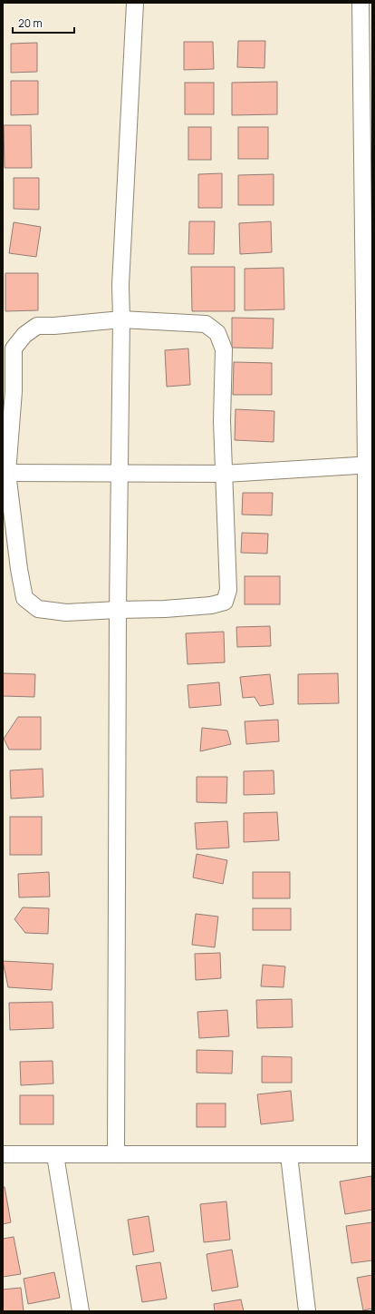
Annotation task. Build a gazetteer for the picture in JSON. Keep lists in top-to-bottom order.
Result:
{
  "scale_bar": "20 m"
}
